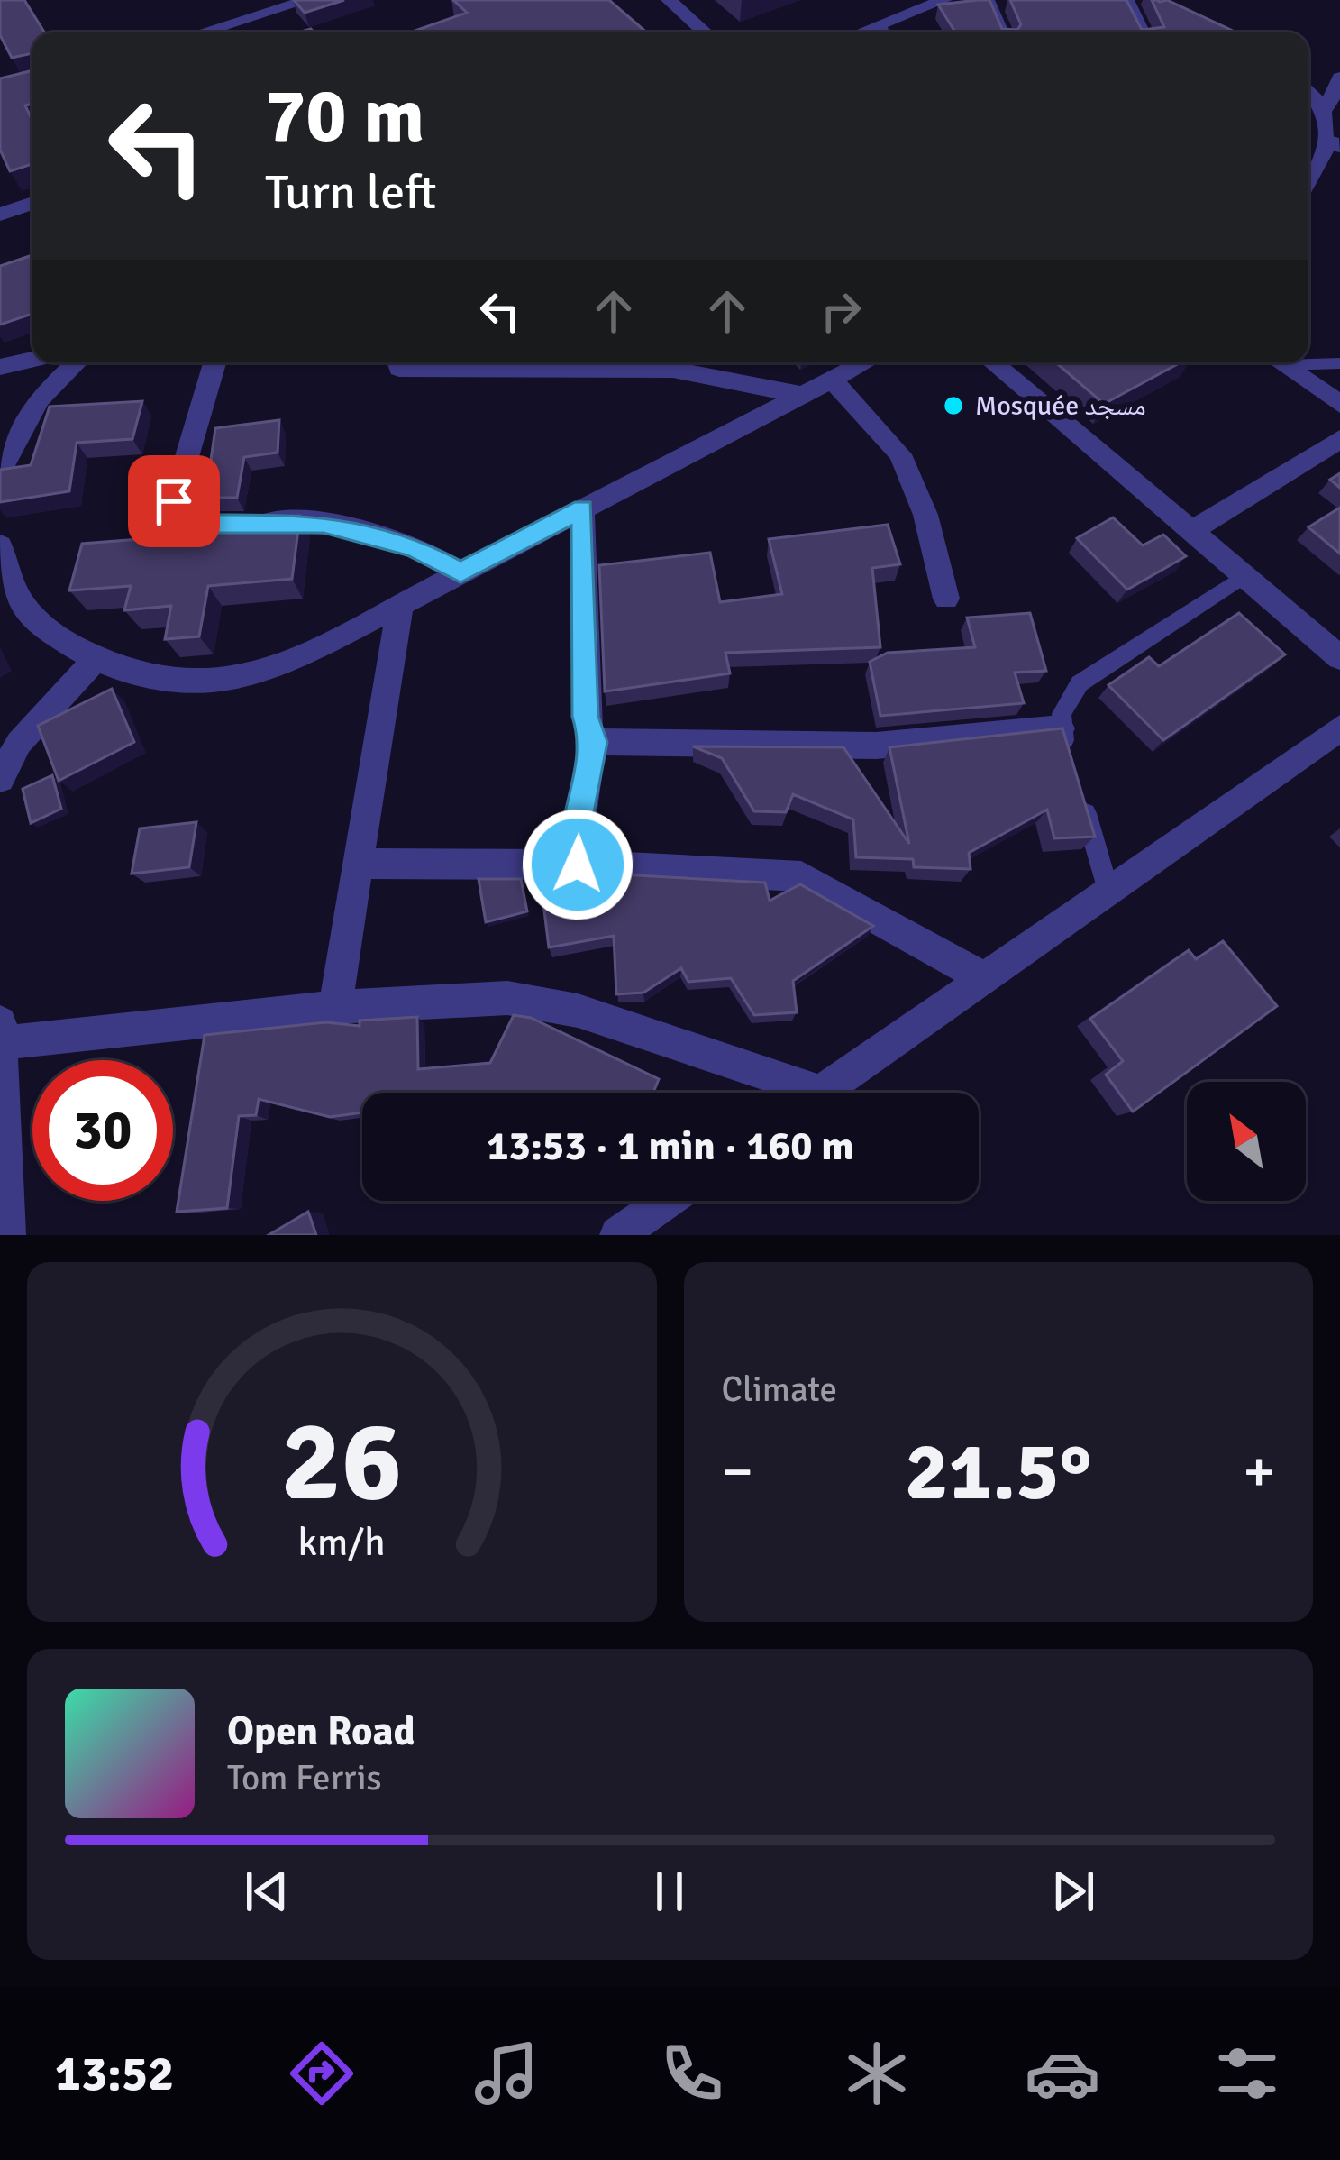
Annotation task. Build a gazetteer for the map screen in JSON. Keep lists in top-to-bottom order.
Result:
{
  "places": ["Mosquée مسجد"],
  "north": "top left",
  "page": {
    "turn": ["70 m", "Turn left"],
    "limit": "30",
    "trip": "13:53 · 1 min · 160 m",
    "tile": "Climate",
    "heat": ["−", "21.5°", "+"],
    "song": ["Open Road", "Tom Ferris"],
    "tabs": "13:52",
    "gauge": ["26", "km/h"]
  }
}
